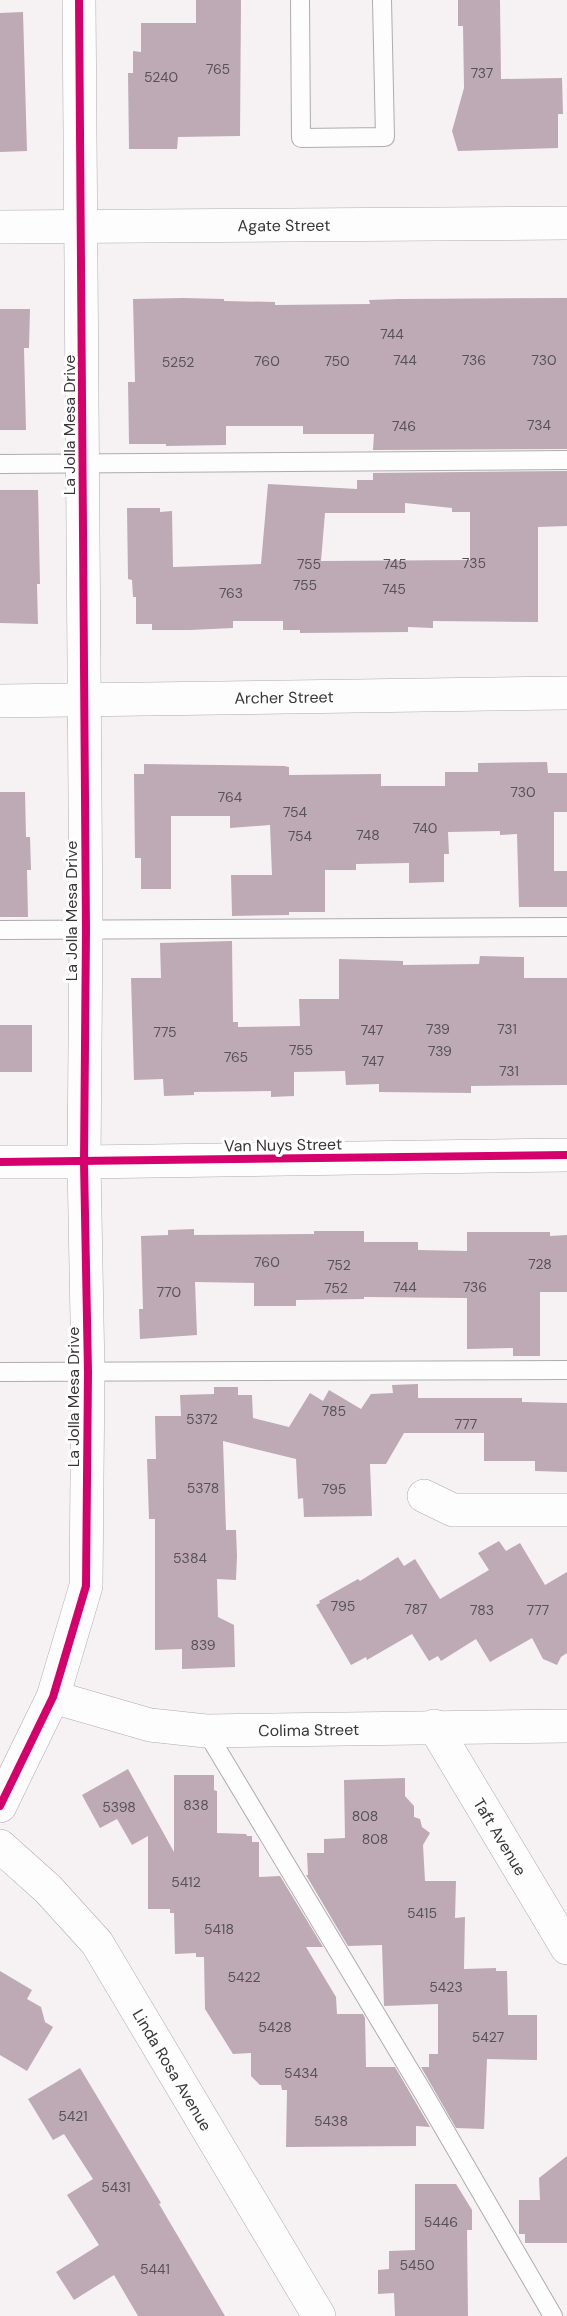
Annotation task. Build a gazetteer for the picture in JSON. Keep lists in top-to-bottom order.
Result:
{
  "streets": {
    "street": [
      "Agate Street",
      "La Jolla Mesa Drive",
      "Archer Street",
      "Van Nuys Street",
      "Colima Street",
      "Taft Avenue",
      "Linda Rosa Avenue"
    ]
  },
  "crossings": [
    ["Agate Street", "La Jolla Mesa Drive"],
    ["La Jolla Mesa Drive", "Archer Street"],
    ["La Jolla Mesa Drive", "Van Nuys Street"],
    ["La Jolla Mesa Drive", "Colima Street"],
    ["Colima Street", "Taft Avenue"]
  ],
  "house_numbers": [
    "765",
    "737",
    "5240",
    "744",
    "744",
    "736",
    "730",
    "760",
    "750",
    "5252",
    "734",
    "746",
    "735",
    "755",
    "745",
    "755",
    "745",
    "763",
    "730",
    "764",
    "754",
    "740",
    "748",
    "754",
    "739",
    "731",
    "747",
    "775",
    "755",
    "739",
    "765",
    "747",
    "731",
    "760",
    "728",
    "752",
    "744",
    "736",
    "752",
    "770",
    "785",
    "5372",
    "777",
    "5378",
    "795",
    "5384",
    "795",
    "787",
    "783",
    "777",
    "839",
    "838",
    "5398",
    "808",
    "808",
    "5412",
    "5415",
    "5418",
    "5422",
    "5423",
    "5428",
    "5427",
    "5434",
    "5421",
    "5438",
    "5431",
    "5446",
    "5450",
    "5441"
  ]
}
